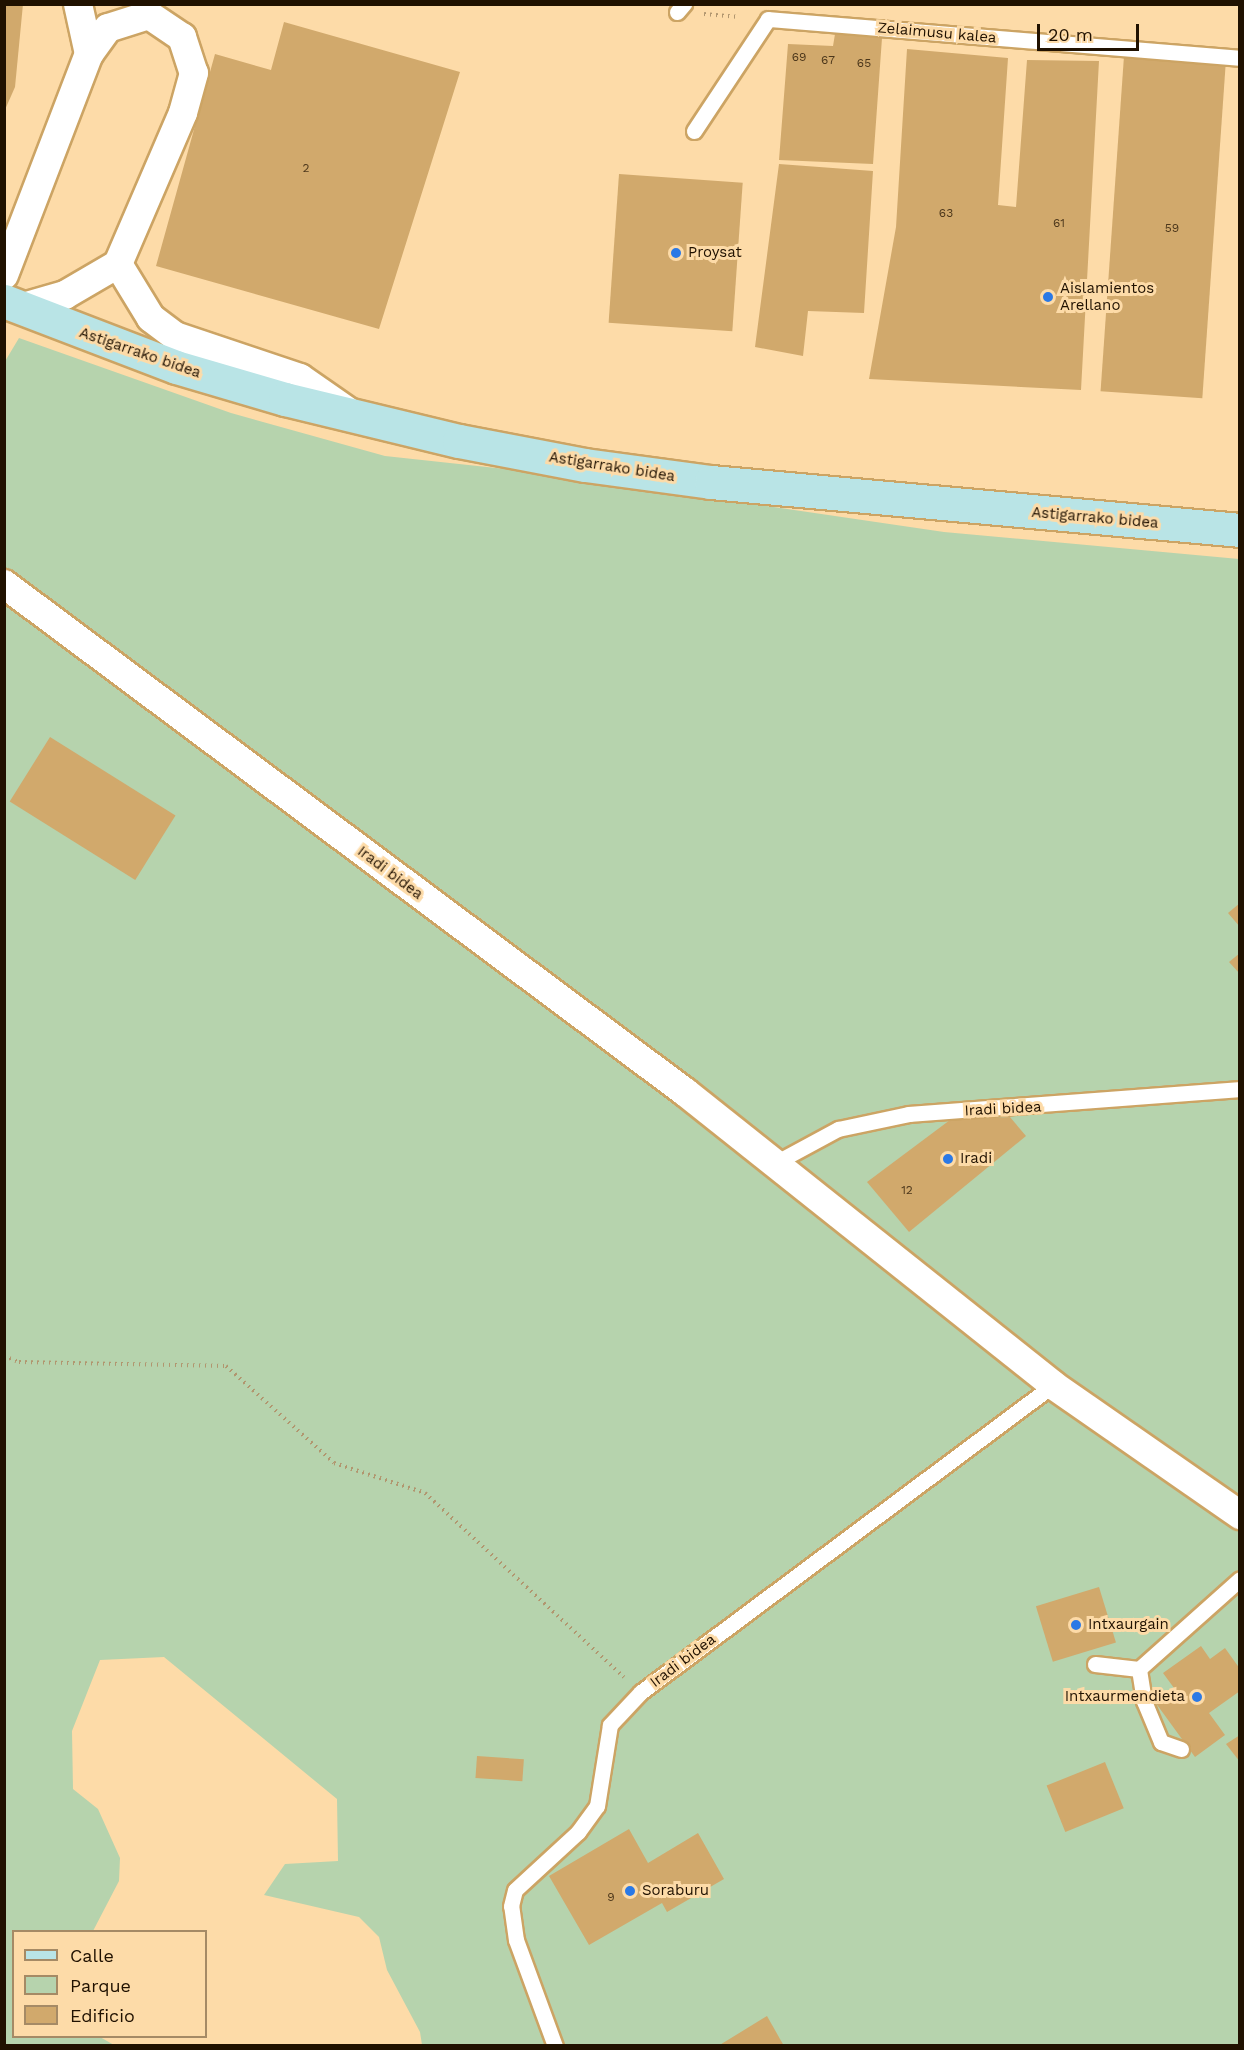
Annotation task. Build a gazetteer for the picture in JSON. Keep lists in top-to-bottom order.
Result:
{
  "streets": {
    "main road": ["Astigarrako bidea"],
    "street": ["Iradi bidea"],
    "lane": ["Zelaimusu kalea"]
  },
  "places": [
    "Proysat",
    "Aislamientos Arellano",
    "Iradi",
    "Intxaurgain",
    "Intxaurmendieta",
    "Soraburu"
  ],
  "house_numbers": [
    "69",
    "67",
    "65",
    "2",
    "63",
    "61",
    "59",
    "12",
    "9"
  ],
  "legend": ["Calle", "Parque", "Edificio"],
  "scale_bar": "20 m"
}
